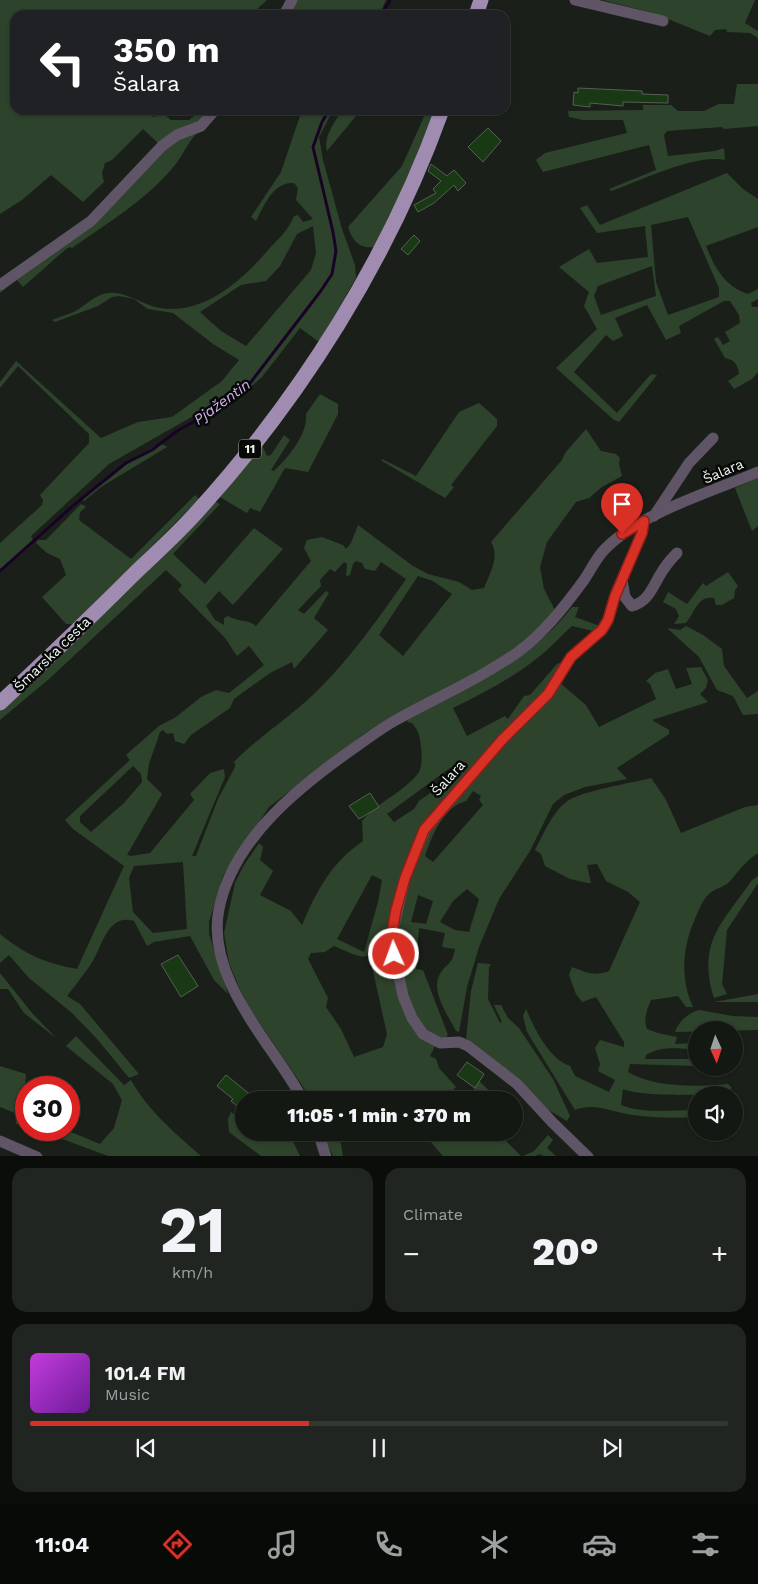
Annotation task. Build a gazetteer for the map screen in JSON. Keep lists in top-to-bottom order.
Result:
{
  "streets": {
    "main road": ["11", "Šmarska cesta"],
    "street": ["Šalara"]
  },
  "water": ["Pjažentin"],
  "north": "bottom",
  "page": {
    "turn": ["350 m", "Šalara"],
    "limit": "30",
    "trip": "11:05 · 1 min · 370 m",
    "tile": [
      ["21", "km/h"],
      "Climate"
    ],
    "heat": ["−", "20°", "+"],
    "song": ["101.4 FM", "Music"],
    "tabs": "11:04"
  }
}
